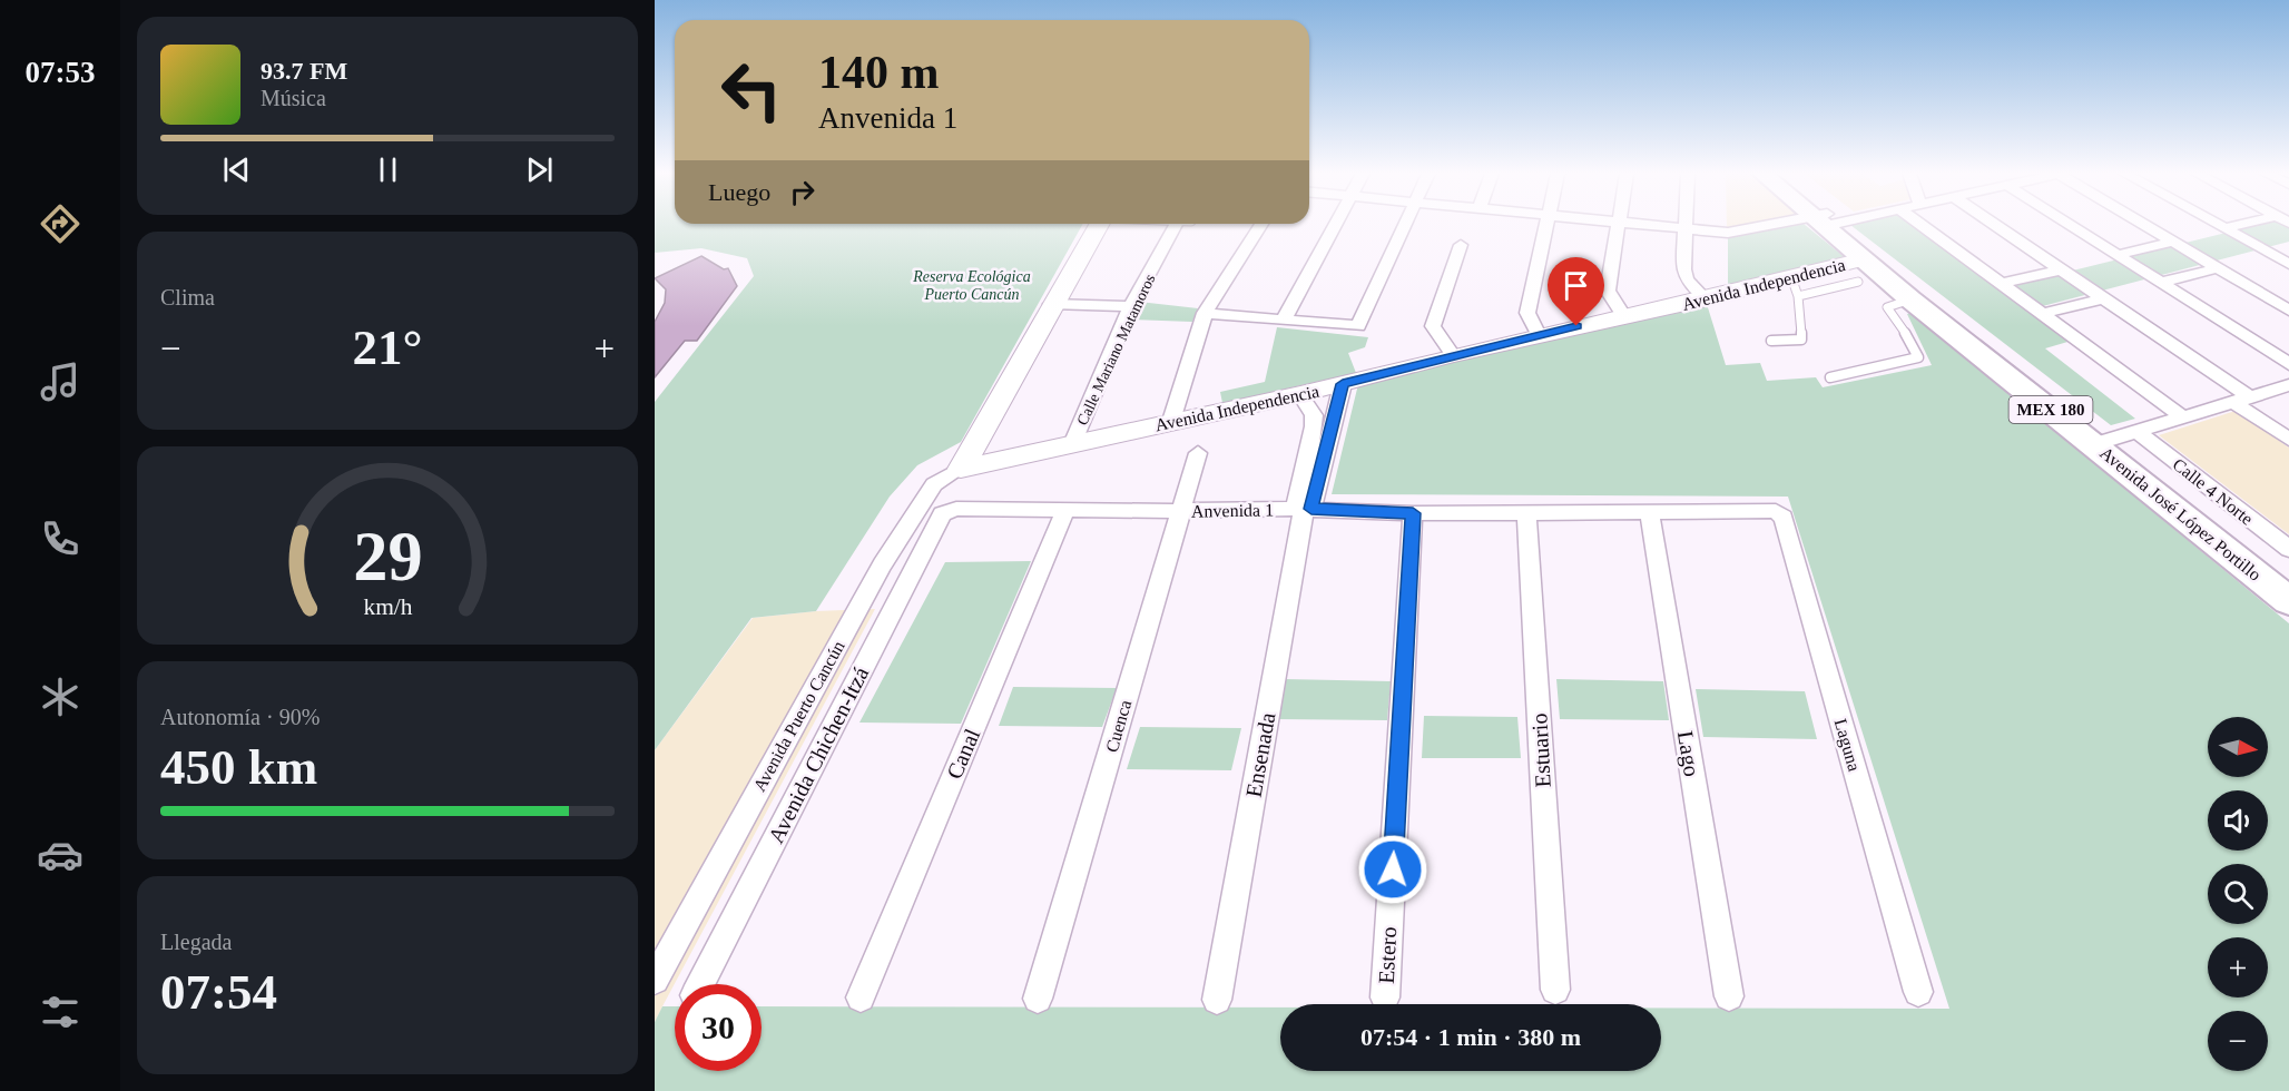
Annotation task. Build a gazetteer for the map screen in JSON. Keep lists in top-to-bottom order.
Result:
{
  "streets": {
    "main road": ["MEX 180", "Avenida José López Portillo"],
    "street": [
      "Avenida Independencia",
      "Calle Mariano Matamoros",
      "Calle 4 Norte",
      "Anvenida 1",
      "Avenida Puerto Cancún",
      "Cuenca",
      "Laguna",
      "Estuario",
      "Canal",
      "Lago",
      "Avenida Chichen-Itzá",
      "Ensenada",
      "Estero"
    ]
  },
  "crossings": [
    ["Avenida Independencia", "Calle Mariano Matamoros"],
    ["Avenida Independencia", "Avenida José López Portillo"],
    ["Avenida Independencia", "Avenida Puerto Cancún"],
    ["Avenida Independencia", "Ensenada"],
    ["Anvenida 1", "Cuenca"],
    ["Anvenida 1", "Laguna"],
    ["Anvenida 1", "Estuario"],
    ["Anvenida 1", "Canal"],
    ["Anvenida 1", "Lago"],
    ["Anvenida 1", "Avenida Chichen-Itzá"],
    ["Anvenida 1", "Ensenada"],
    ["Anvenida 1", "Estero"]
  ],
  "parks": ["Reserva Ecológica Puerto Cancún"],
  "north": "right",
  "page": {
    "tabs": "07:53",
    "turn": ["140 m", "Anvenida 1"],
    "song": ["93.7 FM", "Música"],
    "then": "Luego",
    "tile": [
      "Clima",
      ["Autonomía · 90%", "450 km"],
      ["Llegada", "07:54"]
    ],
    "heat": ["−", "21°", "+"],
    "map_buttons": ["+", "−"],
    "limit": "30",
    "trip": "07:54 · 1 min · 380 m",
    "gauge": ["29", "km/h"]
  }
}
